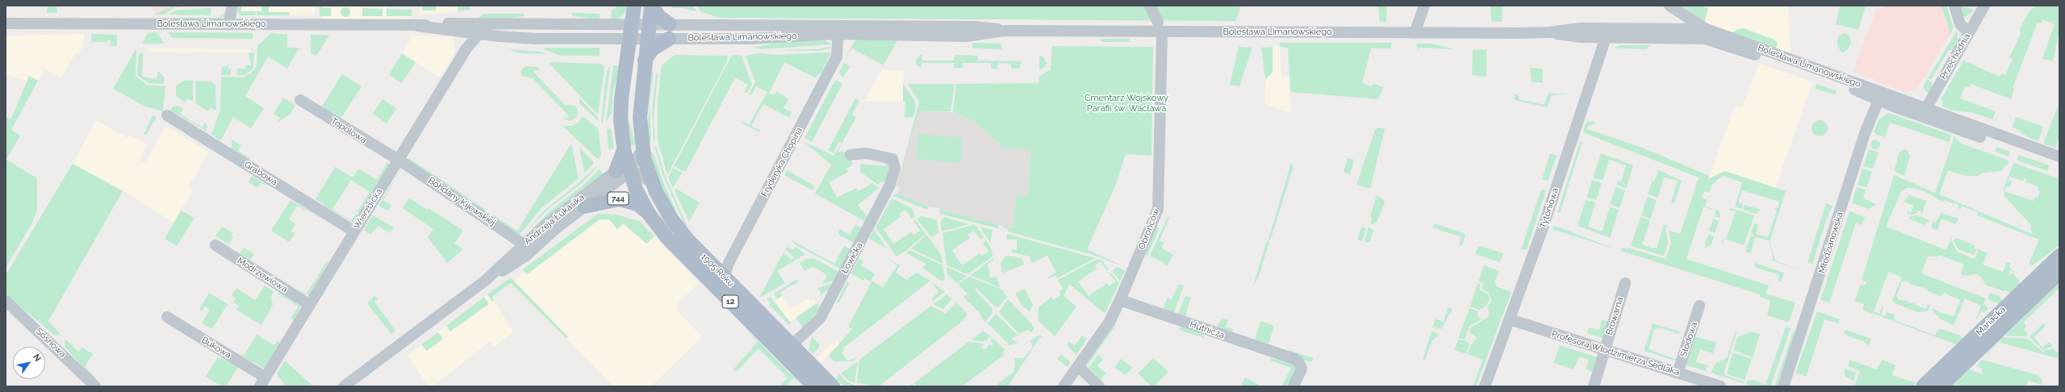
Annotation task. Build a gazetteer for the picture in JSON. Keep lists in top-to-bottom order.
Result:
{
  "streets": {
    "main road": [
      "744",
      "1905 Roku",
      "12",
      "Mariacka"
    ],
    "street": [
      "Bolesława Limanowskiego",
      "Przechodnia",
      "Topolowa",
      "Fryderyka Chopina",
      "Grabowa",
      "Bohdany Kijewskiej",
      "Tytoniowa",
      "Wierzbicka",
      "Andrzeja Łukasika",
      "Obrońców",
      "Młodzianowska",
      "Łowicka",
      "Modrzewiowa",
      "Browarna",
      "Hutnicza",
      "Słodowa",
      "Sosnowa",
      "Bukowa",
      "Profesora Włodzimierza Sedlaka"
    ]
  },
  "crossings": [
    ["Bolesława Limanowskiego", "Przechodnia"],
    ["Bolesława Limanowskiego", "Fryderyka Chopina"],
    ["Bolesława Limanowskiego", "Tytoniowa"],
    ["Bolesława Limanowskiego", "Wierzbicka"],
    ["Bolesława Limanowskiego", "Obrońców"],
    ["Bolesława Limanowskiego", "Młodzianowska"],
    ["Bolesława Limanowskiego", "1905 Roku"],
    ["Bolesława Limanowskiego", "12"],
    ["Topolowa", "Bohdany Kijewskiej"],
    ["Topolowa", "Wierzbicka"],
    ["Fryderyka Chopina", "1905 Roku"],
    ["Grabowa", "Wierzbicka"],
    ["744", "Andrzeja Łukasika"],
    ["744", "1905 Roku"],
    ["Bohdany Kijewskiej", "Wierzbicka"],
    ["Bohdany Kijewskiej", "Andrzeja Łukasika"],
    ["Tytoniowa", "Profesora Włodzimierza Sedlaka"],
    ["Wierzbicka", "Modrzewiowa"],
    ["Wierzbicka", "Bukowa"],
    ["Andrzeja Łukasika", "1905 Roku"],
    ["Obrońców", "Hutnicza"],
    ["Łowicka", "1905 Roku"],
    ["1905 Roku", "12"],
    ["Browarna", "Profesora Włodzimierza Sedlaka"],
    ["Słodowa", "Profesora Włodzimierza Sedlaka"]
  ],
  "parks": ["Cmentarz Wojskowy Parafii św. Wacława"],
  "north": "top right"
}
